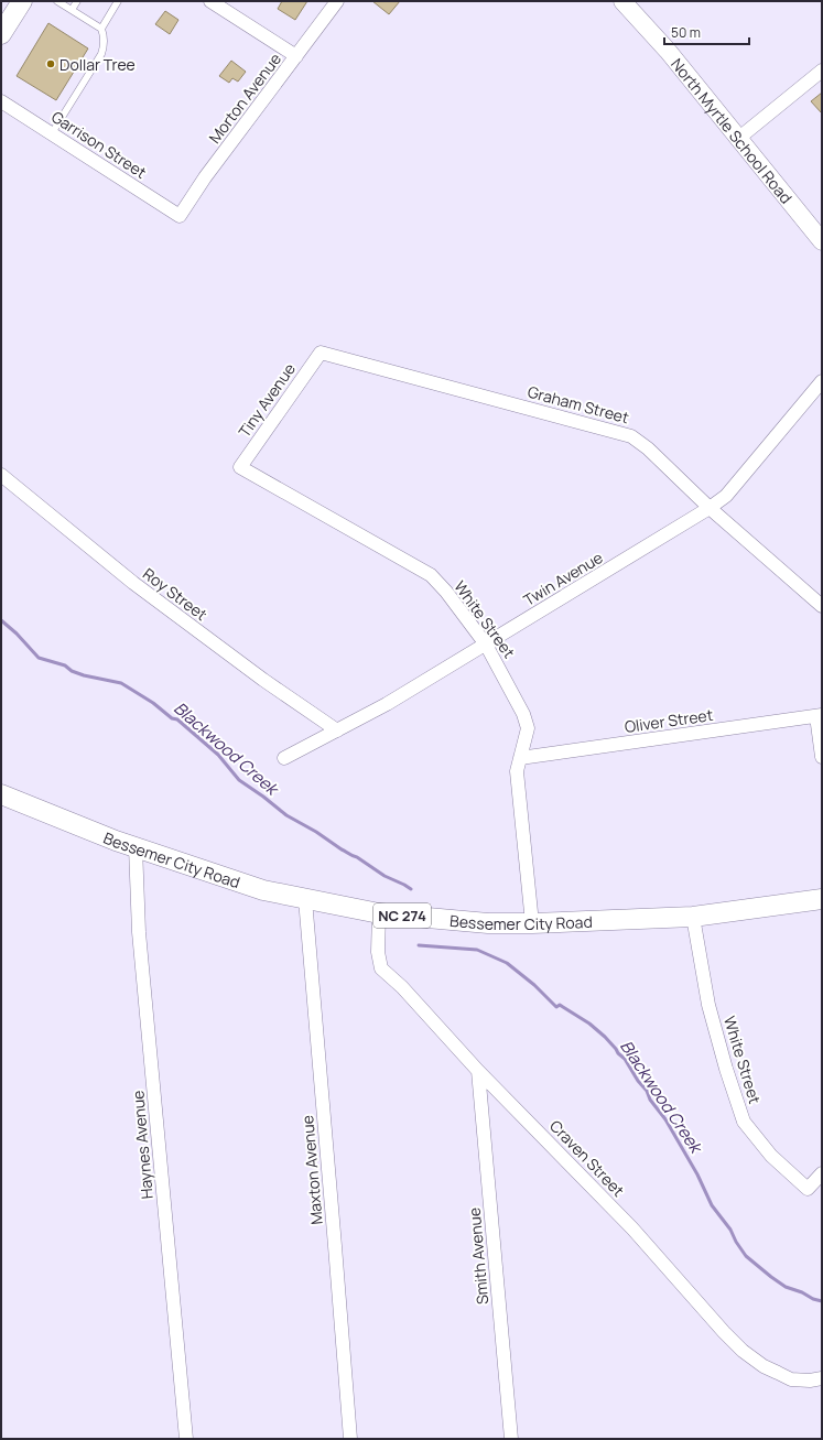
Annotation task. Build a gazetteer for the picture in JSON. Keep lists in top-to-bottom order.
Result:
{
  "streets": {
    "main road": ["North Myrtle School Road", "Bessemer City Road", "NC 274"],
    "street": [
      "Morton Avenue",
      "Garrison Street",
      "Tiny Avenue",
      "Graham Street",
      "Twin Avenue",
      "Roy Street",
      "White Street",
      "Oliver Street",
      "Haynes Avenue",
      "Craven Street",
      "Maxton Avenue",
      "Smith Avenue"
    ]
  },
  "crossings": [
    ["Morton Avenue", "Garrison Street"],
    ["Tiny Avenue", "Graham Street"],
    ["Tiny Avenue", "White Street"],
    ["Graham Street", "Twin Avenue"],
    ["Twin Avenue", "Roy Street"],
    ["Twin Avenue", "White Street"],
    ["White Street", "Oliver Street"],
    ["White Street", "Bessemer City Road"],
    ["Bessemer City Road", "Haynes Avenue"],
    ["Bessemer City Road", "Craven Street"],
    ["Bessemer City Road", "Maxton Avenue"],
    ["Craven Street", "Smith Avenue"]
  ],
  "water": ["Blackwood Creek"],
  "places": ["Dollar Tree"],
  "scale_bar": "50 m"
}
